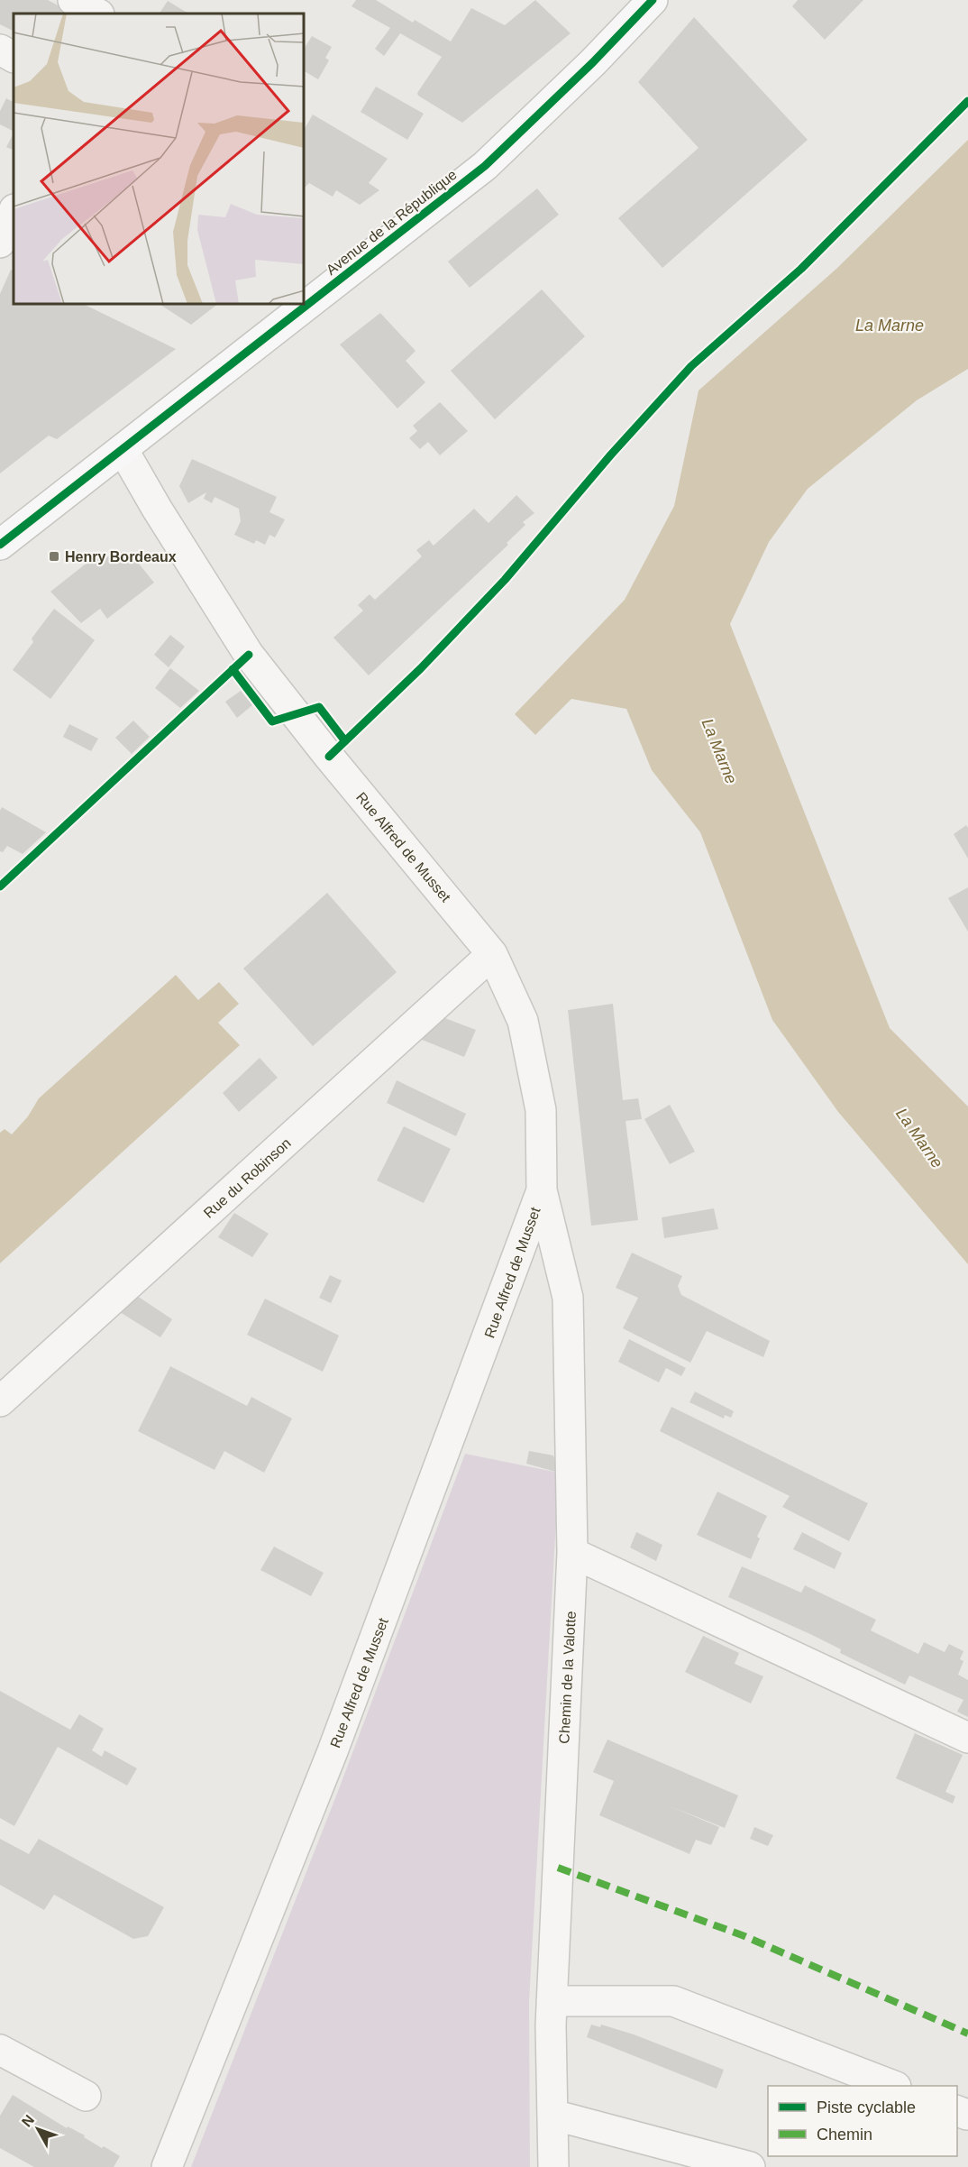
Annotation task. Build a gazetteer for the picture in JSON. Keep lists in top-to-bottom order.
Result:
{
  "streets": {
    "main road": ["Avenue de la République"],
    "street": ["Rue Alfred de Musset", "Rue du Robinson", "Chemin de la Valotte"]
  },
  "crossings": [
    ["Avenue de la République", "Rue Alfred de Musset"],
    ["Rue Alfred de Musset", "Rue du Robinson"],
    ["Rue Alfred de Musset", "Chemin de la Valotte"]
  ],
  "water": ["La Marne"],
  "places": {
    "transit": ["Henry Bordeaux"]
  },
  "legend": ["Piste cyclable", "Chemin"],
  "north": "top left"
}
